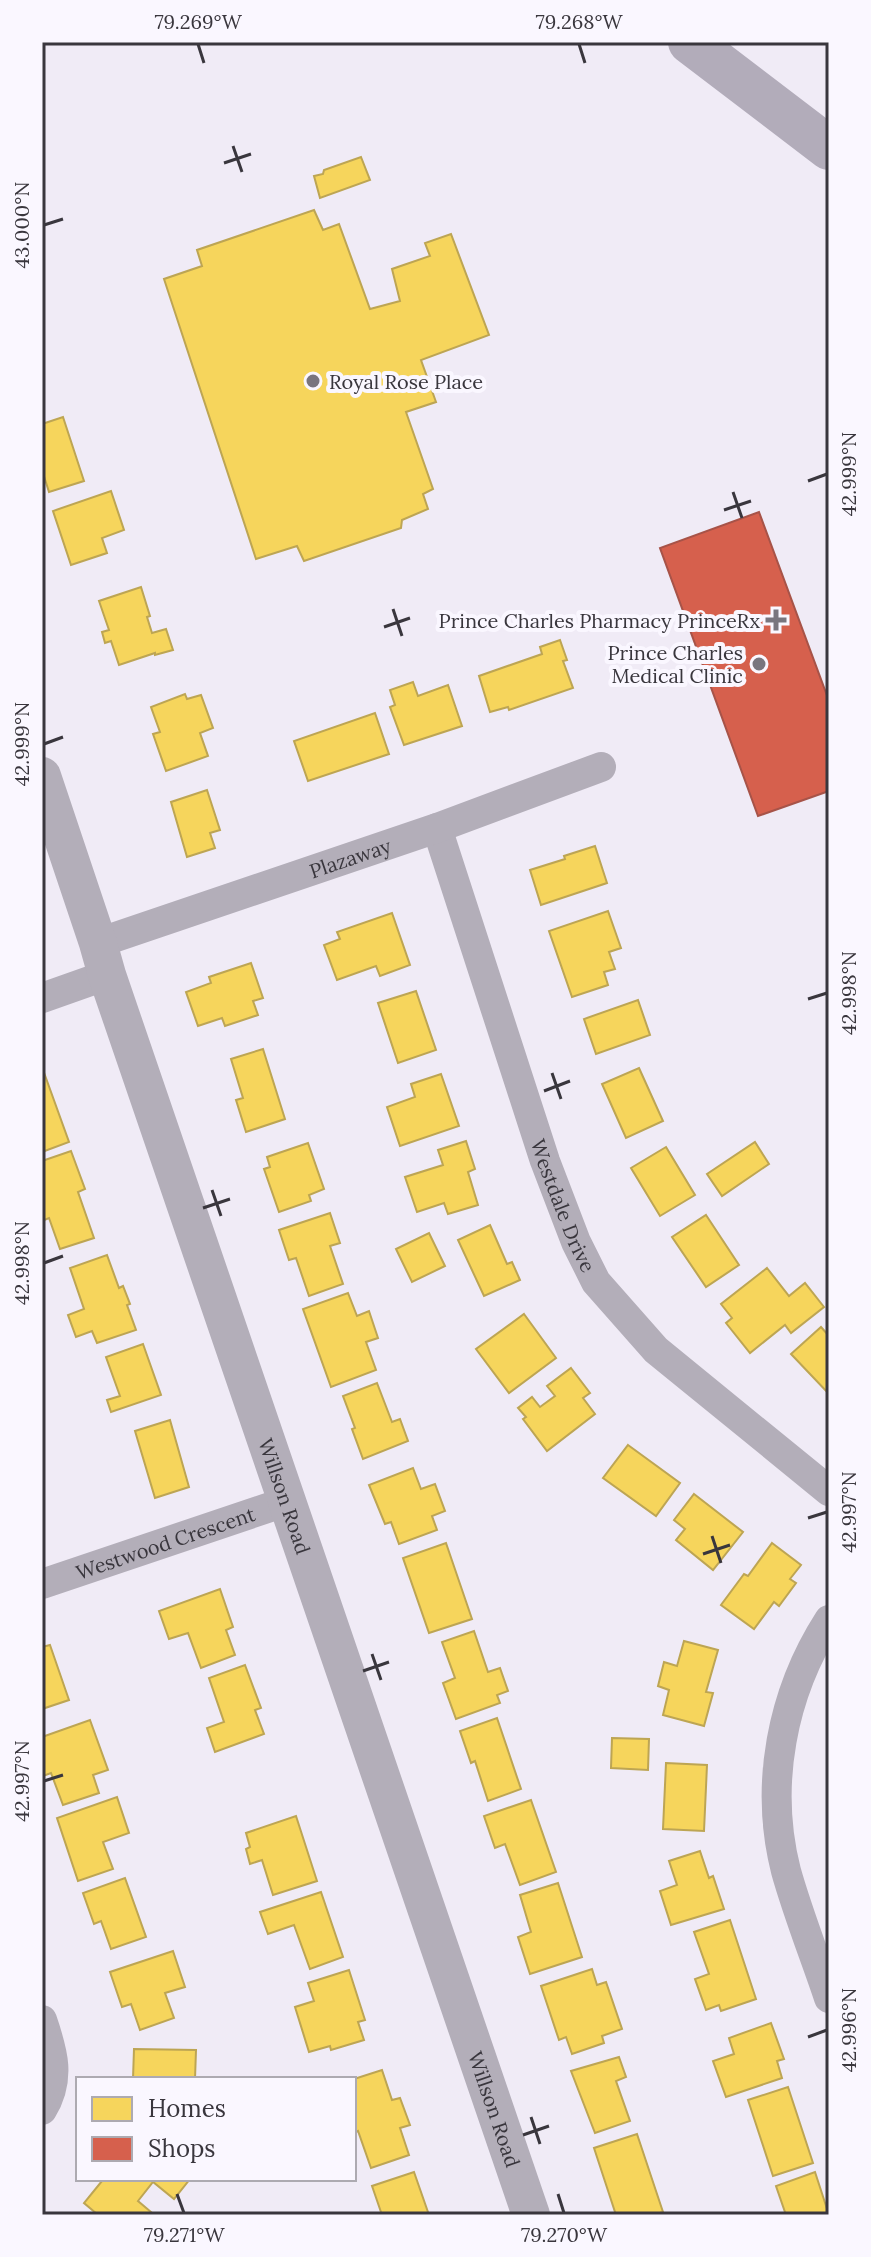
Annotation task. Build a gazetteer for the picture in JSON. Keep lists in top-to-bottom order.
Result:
{
  "streets": {
    "street": [
      "Plazaway",
      "Westdale Drive",
      "Willson Road",
      "Westwood Crescent"
    ]
  },
  "crossings": [
    ["Plazaway", "Westdale Drive"],
    ["Plazaway", "Willson Road"],
    ["Willson Road", "Westwood Crescent"]
  ],
  "places": {
    "other": ["Royal Rose Place", "Prince Charles Medical Clinic"],
    "health": ["Prince Charles Pharmacy PrinceRx"]
  },
  "legend": ["Homes", "Shops"],
  "coordinates": [
    "79.269°W",
    "79.268°W",
    "43.000°N",
    "42.999°N",
    "42.998°N",
    "42.997°N",
    "42.996°N",
    "79.271°W",
    "79.270°W"
  ]
}
